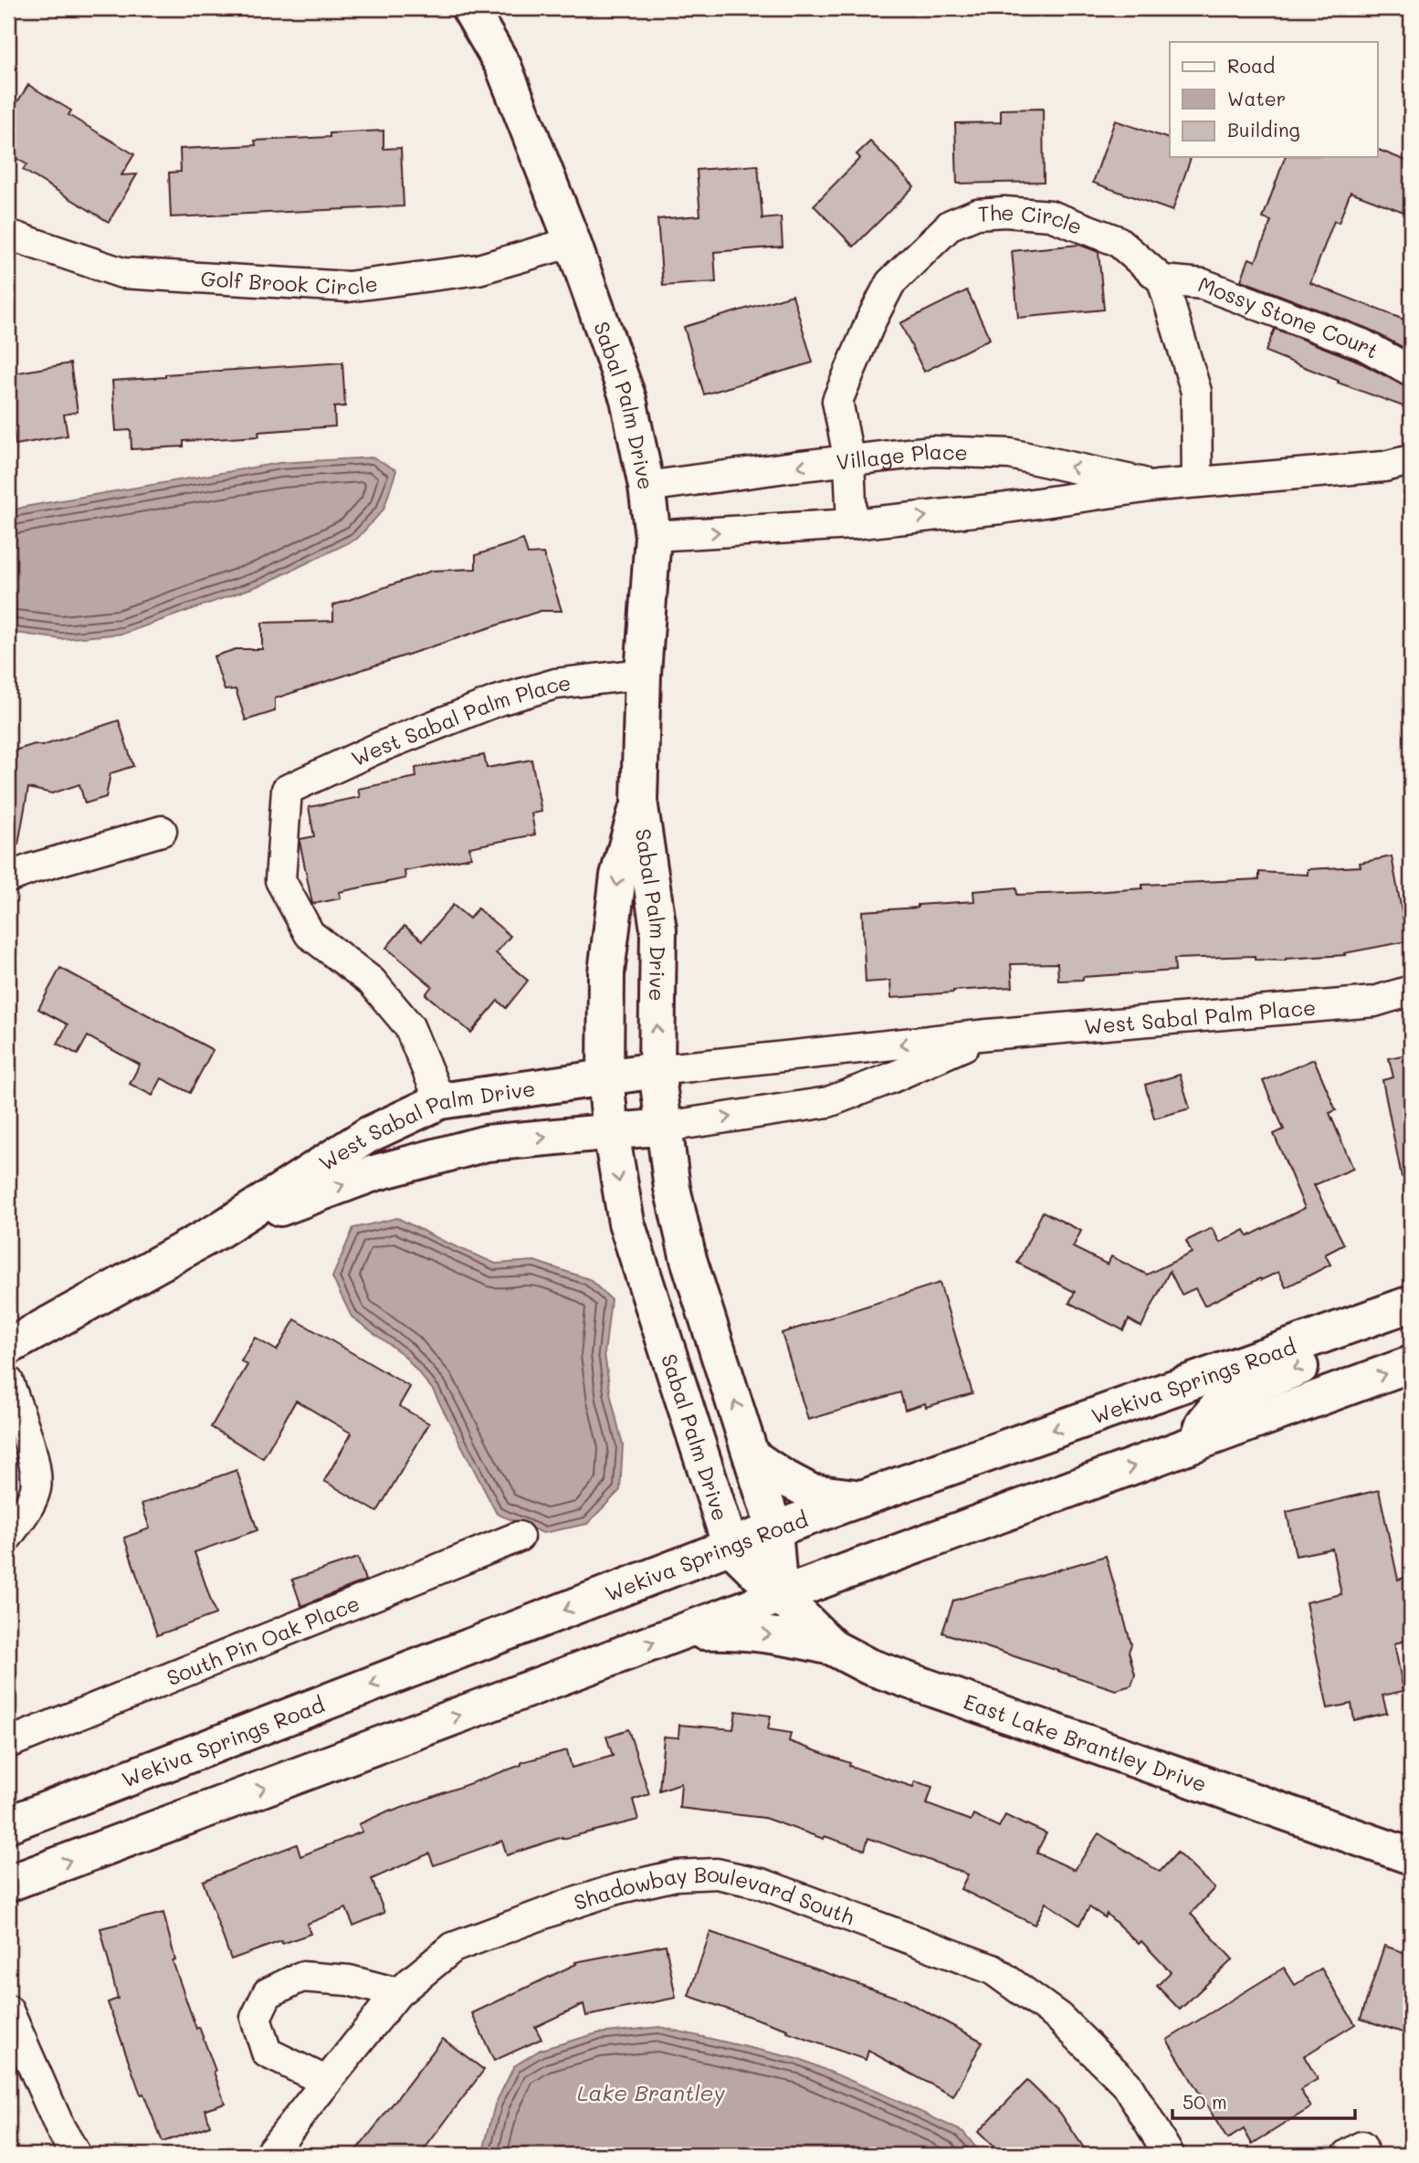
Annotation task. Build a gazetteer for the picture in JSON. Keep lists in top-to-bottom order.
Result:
{
  "streets": {
    "street": [
      "The Circle",
      "Golf Brook Circle",
      "Mossy Stone Court",
      "Sabal Palm Drive",
      "Village Place",
      "West Sabal Palm Place",
      "West Sabal Palm Drive",
      "Wekiva Springs Road",
      "South Pin Oak Place",
      "East Lake Brantley Drive",
      "Shadowbay Boulevard South"
    ]
  },
  "crossings": [
    ["The Circle", "Mossy Stone Court"],
    ["The Circle", "Village Place"],
    ["Golf Brook Circle", "Sabal Palm Drive"],
    ["Sabal Palm Drive", "Village Place"],
    ["Sabal Palm Drive", "West Sabal Palm Place"],
    ["Sabal Palm Drive", "West Sabal Palm Drive"],
    ["Sabal Palm Drive", "Wekiva Springs Road"],
    ["Sabal Palm Drive", "East Lake Brantley Drive"],
    ["West Sabal Palm Place", "West Sabal Palm Drive"]
  ],
  "water": ["Lake Brantley"],
  "legend": ["Road", "Water", "Building"],
  "scale_bar": "50 m"
}
